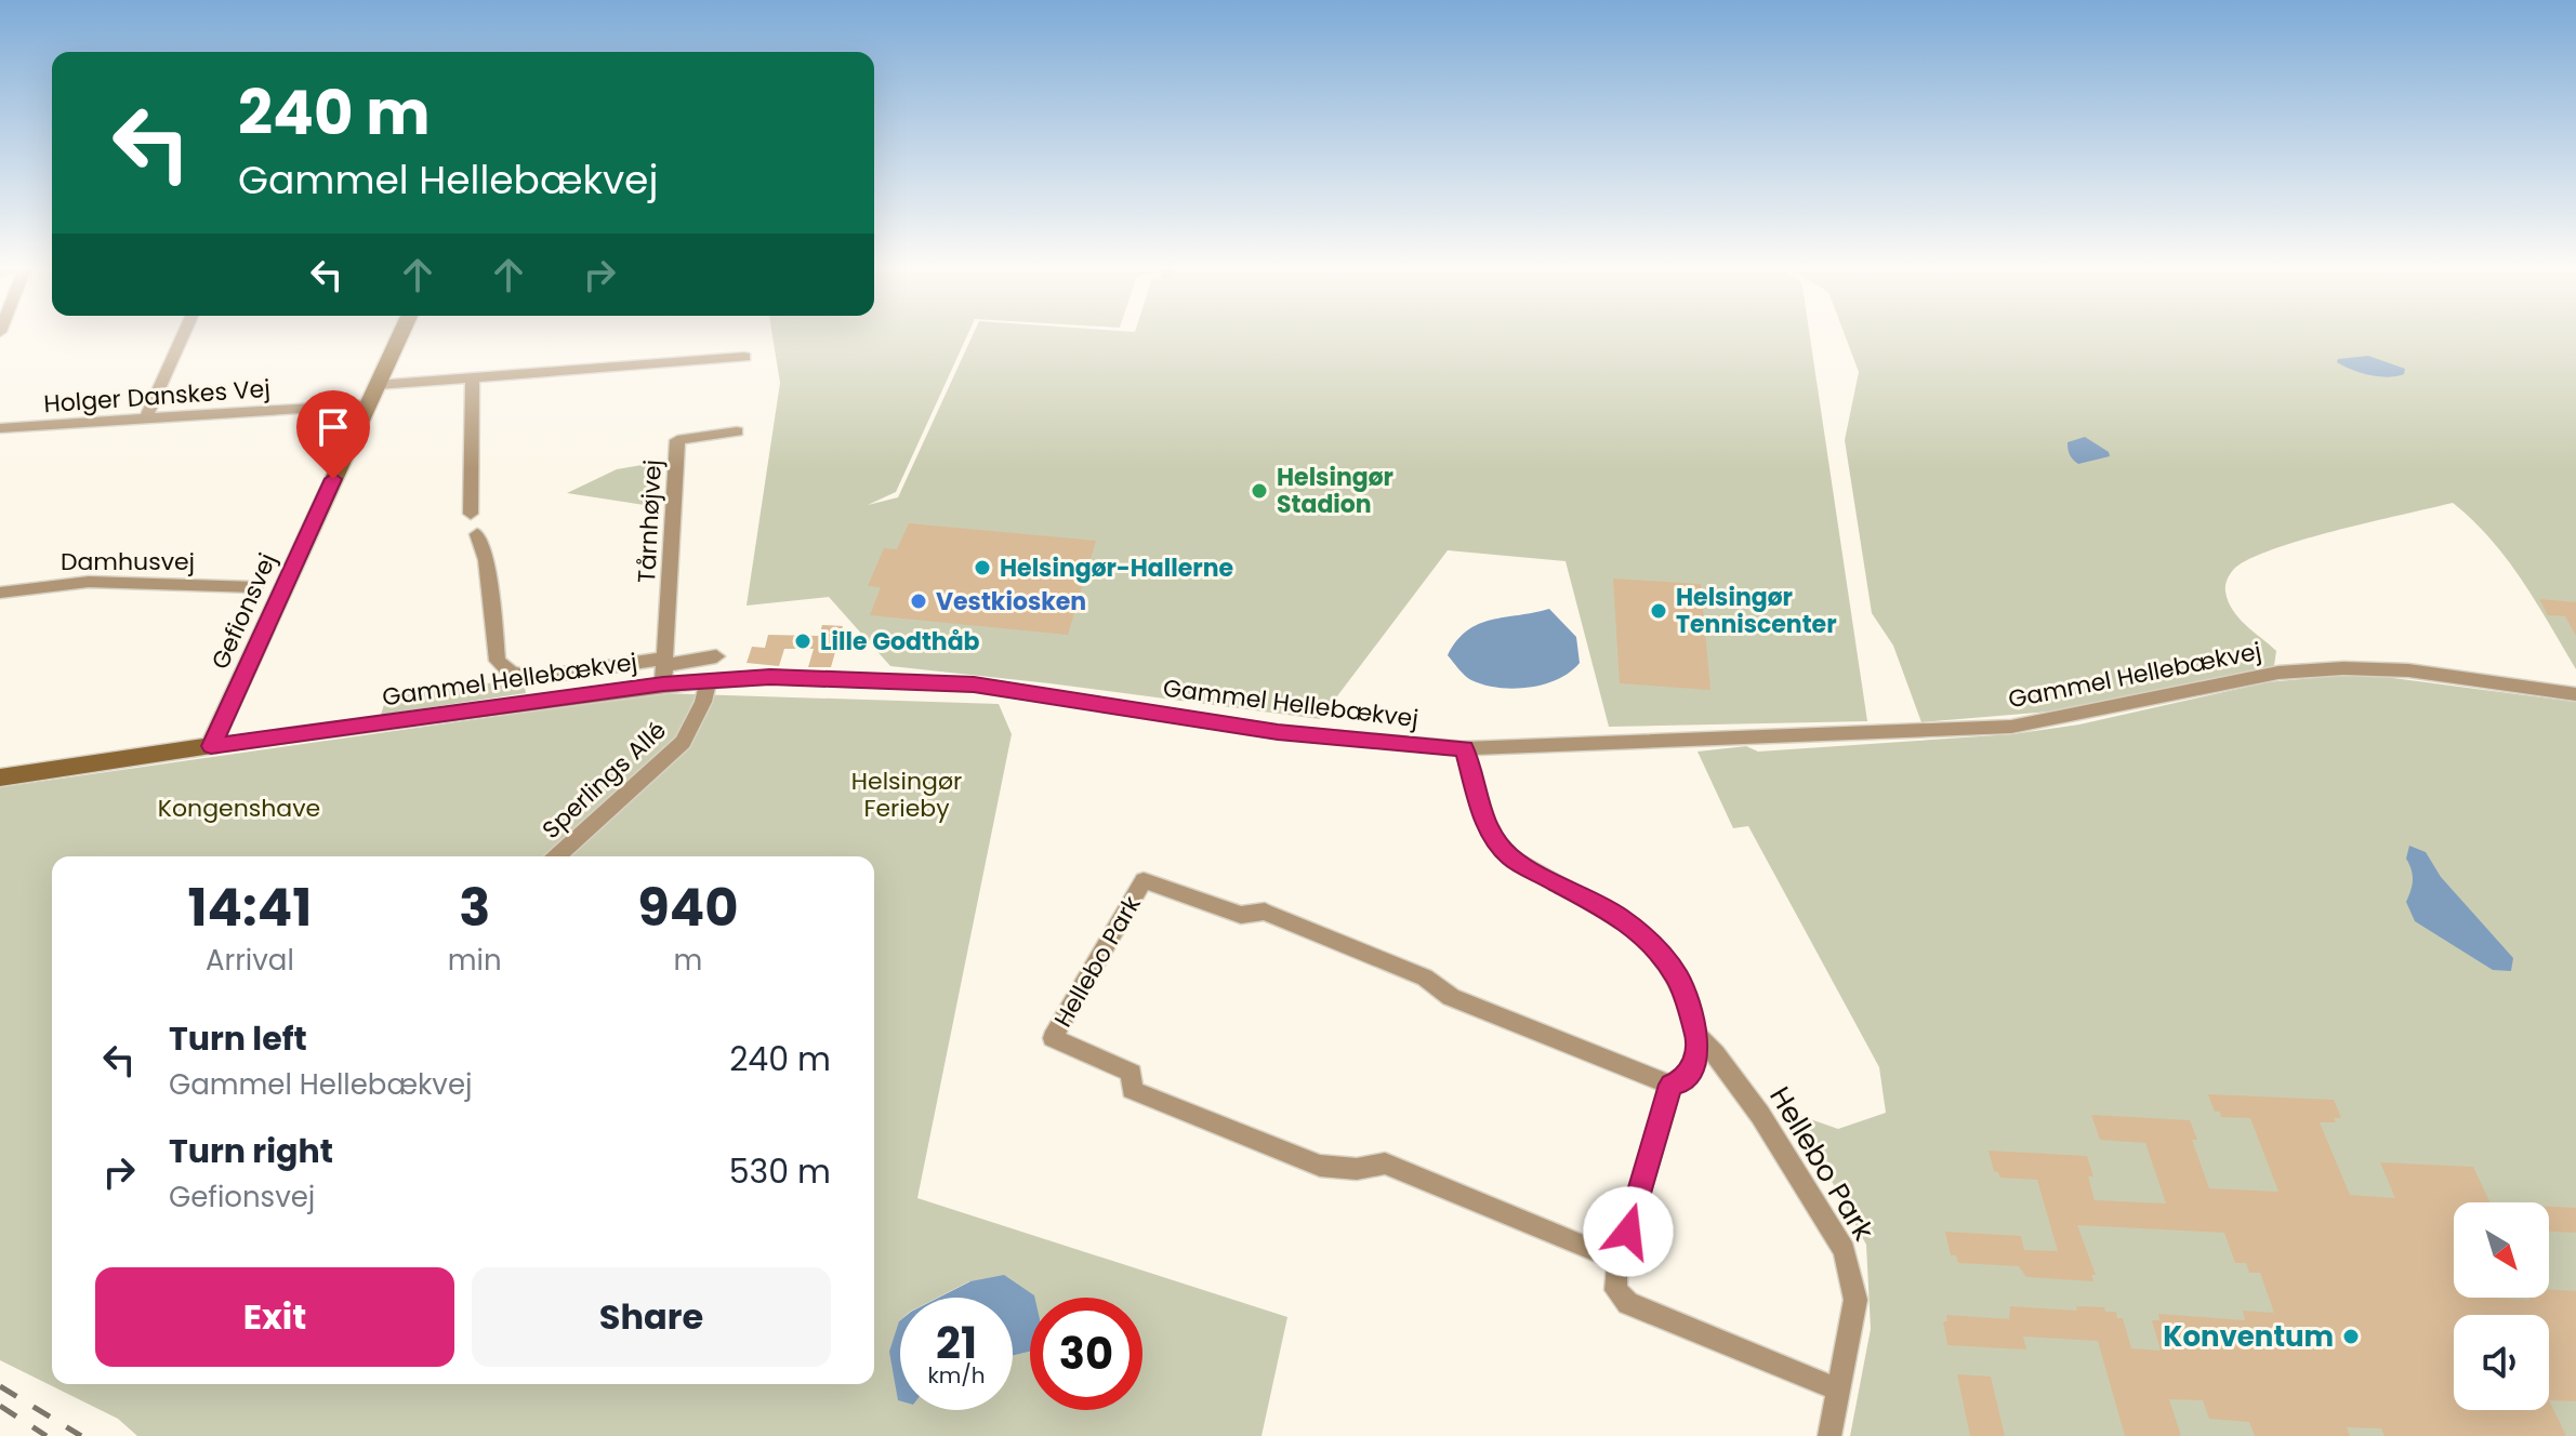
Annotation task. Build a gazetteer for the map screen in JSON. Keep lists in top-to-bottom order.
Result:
{
  "streets": {
    "main road": ["Gefionsvej", "Gammel Hellebækvej"],
    "street": [
      "Holger Danskes Vej",
      "Tårnhøjvej",
      "Damhusvej",
      "Sperlings Allé",
      "Hellebo Park"
    ]
  },
  "crossings": [
    ["Holger Danskes Vej", "Gefionsvej"],
    ["Tårnhøjvej", "Gammel Hellebækvej"],
    ["Gefionsvej", "Gammel Hellebækvej"],
    ["Gammel Hellebækvej", "Sperlings Allé"],
    ["Gammel Hellebækvej", "Hellebo Park"]
  ],
  "parks": ["Helsingør Ferieby", "Kongenshave"],
  "places": [
    "Helsingør Stadion",
    "Helsingør-Hallerne",
    "Vestkiosken",
    "Helsingør Tenniscenter",
    "Lille Godthåb",
    "Konventum"
  ],
  "north": "bottom right",
  "page": {
    "turn": ["240 m", "Gammel Hellebækvej"],
    "eta": [
      "14:41",
      "Arrival",
      "3",
      "min",
      "940",
      "m"
    ],
    "list": [
      {
        "name": "Turn left",
        "note": "Gammel Hellebækvej",
        "value": "240 m"
      },
      {
        "name": "Turn right",
        "note": "Gefionsvej",
        "value": "530 m"
      }
    ],
    "buttons": ["Exit", "Share"],
    "speed": "21 km/h",
    "limit": "30"
  }
}
